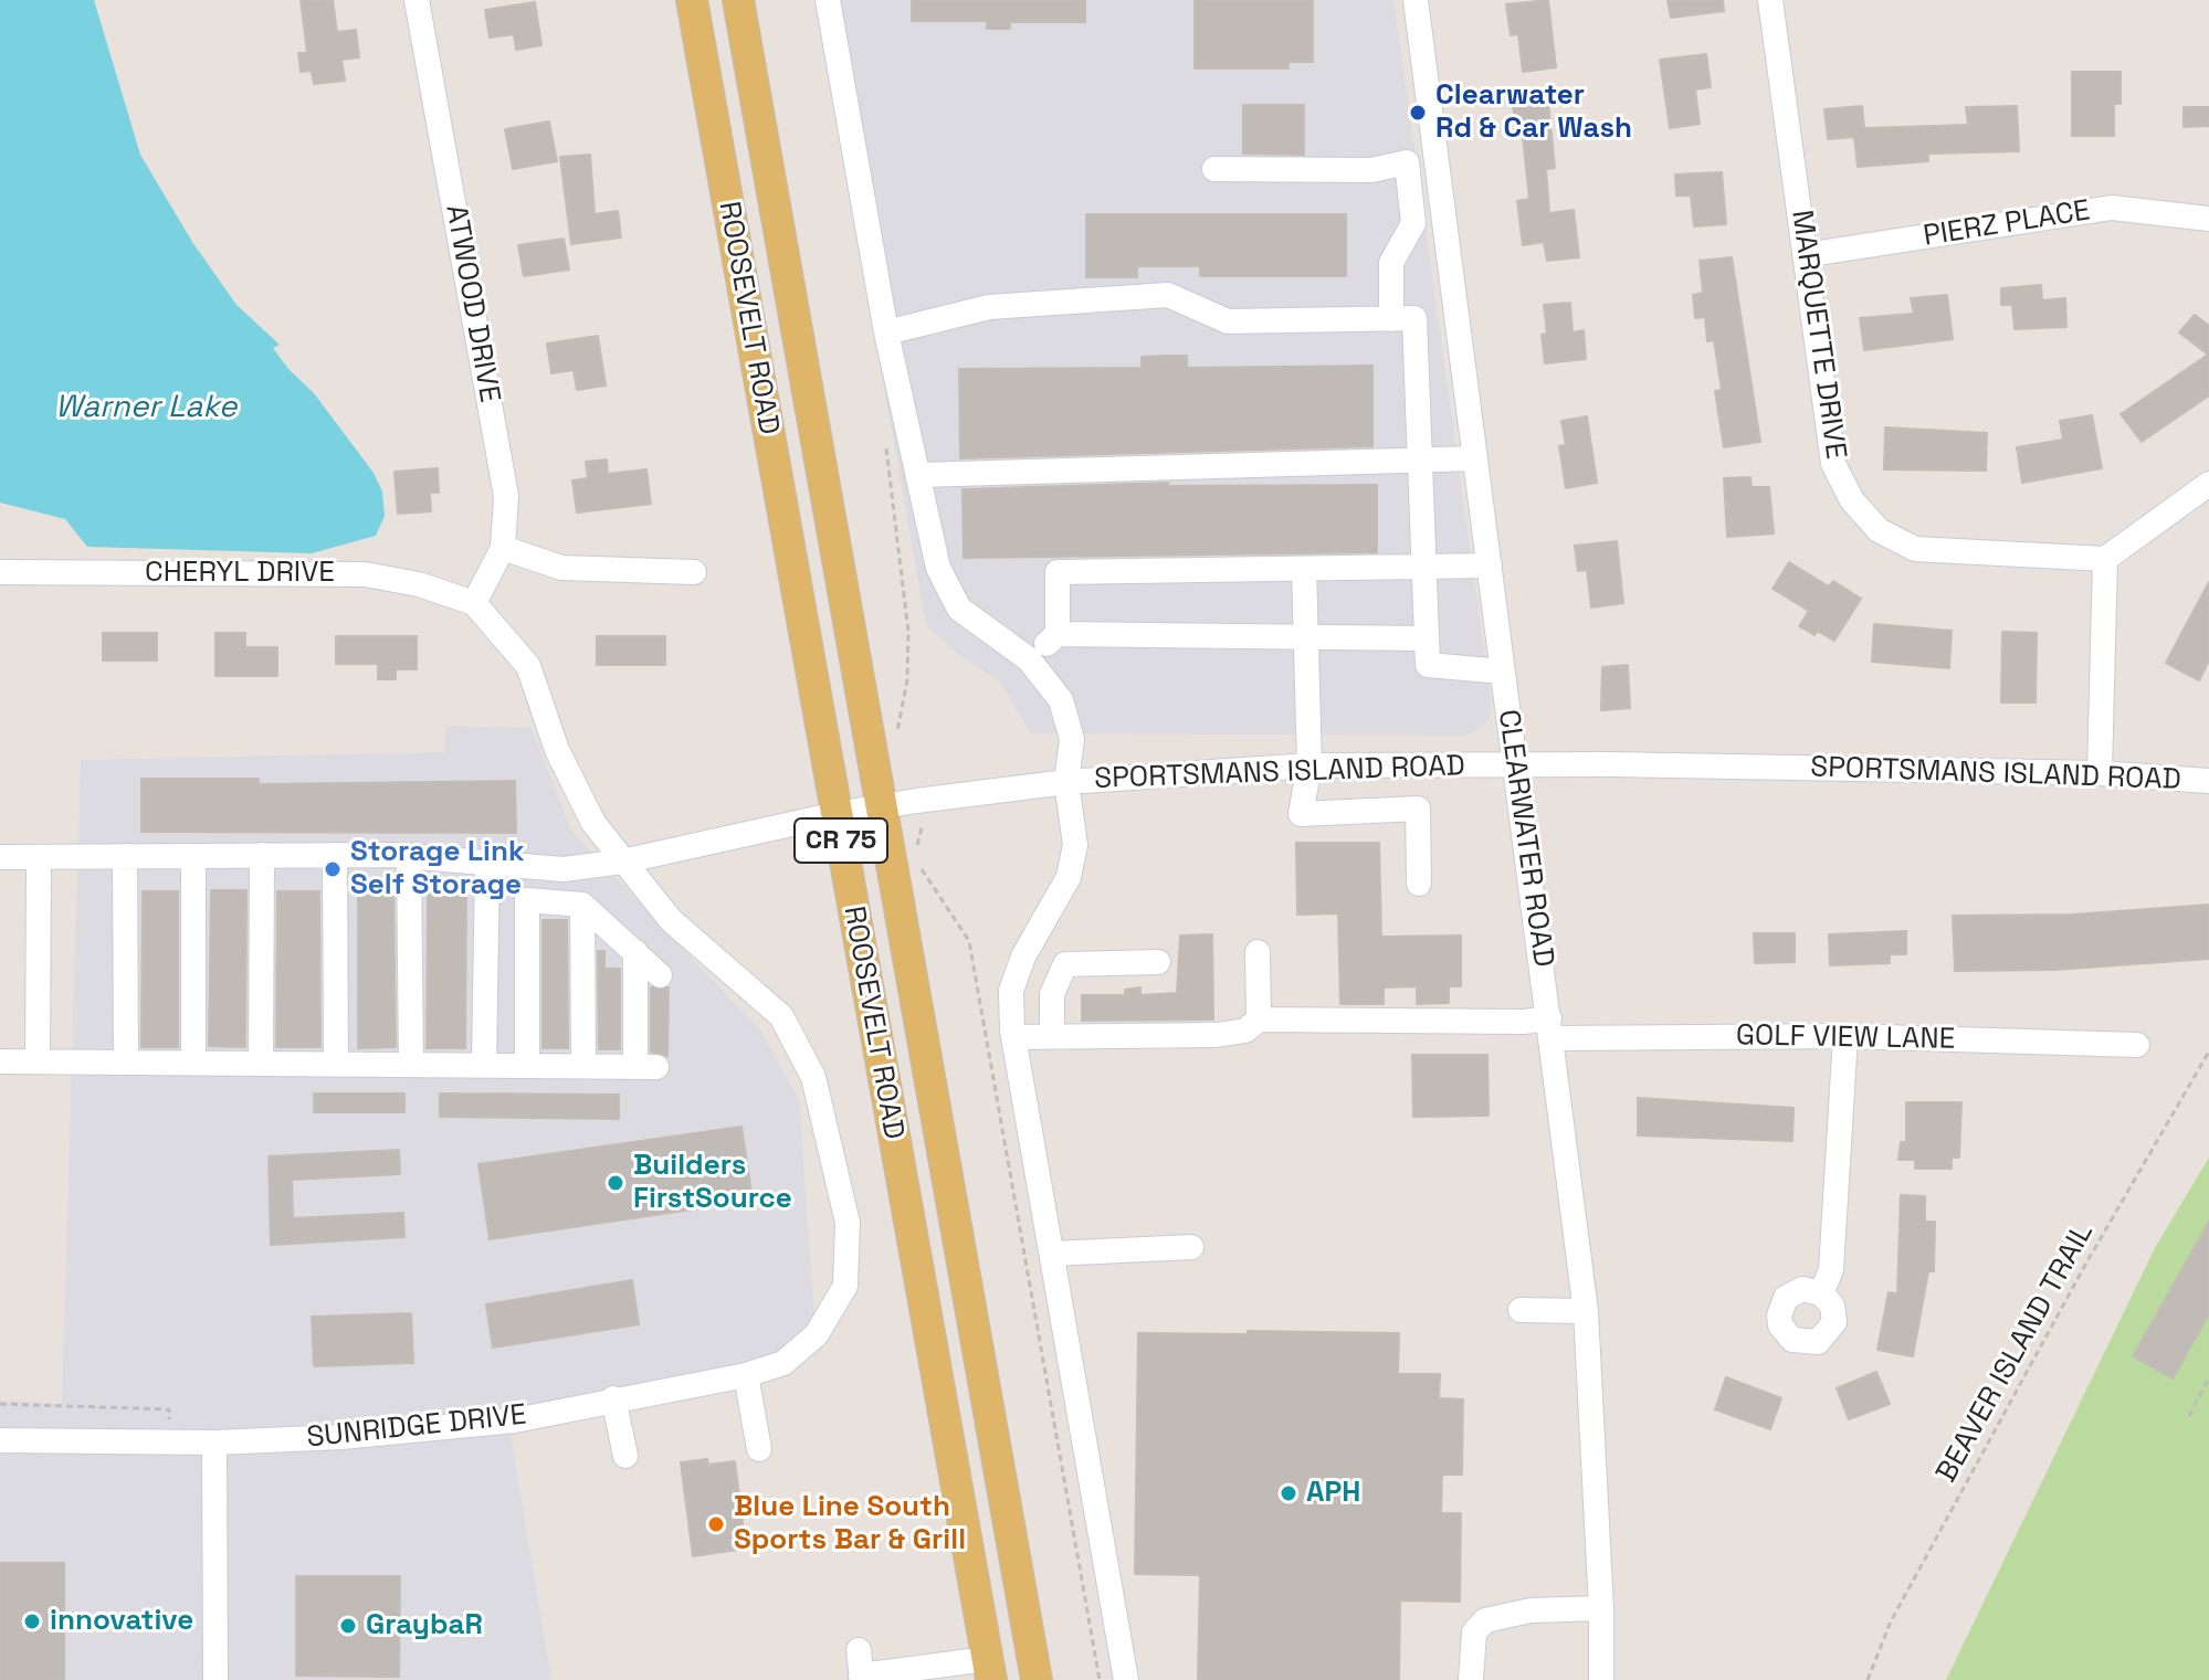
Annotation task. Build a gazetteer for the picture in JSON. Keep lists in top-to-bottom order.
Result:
{
  "streets": {
    "main road": ["ROOSEVELT ROAD", "CR 75"],
    "street": [
      "PIERZ PLACE",
      "ATWOOD DRIVE",
      "MARQUETTE DRIVE",
      "CHERYL DRIVE",
      "SPORTSMANS ISLAND ROAD",
      "CLEARWATER ROAD",
      "GOLF VIEW LANE",
      "SUNRIDGE DRIVE"
    ],
    "path": ["BEAVER ISLAND TRAIL"]
  },
  "crossings": [
    ["PIERZ PLACE", "MARQUETTE DRIVE"],
    ["ATWOOD DRIVE", "CHERYL DRIVE"],
    ["ATWOOD DRIVE", "SUNRIDGE DRIVE"],
    ["ROOSEVELT ROAD", "SPORTSMANS ISLAND ROAD"],
    ["CHERYL DRIVE", "SUNRIDGE DRIVE"],
    ["SPORTSMANS ISLAND ROAD", "CLEARWATER ROAD"],
    ["SPORTSMANS ISLAND ROAD", "SUNRIDGE DRIVE"],
    ["CLEARWATER ROAD", "GOLF VIEW LANE"]
  ],
  "water": ["Warner Lake"],
  "places": [
    "Clearwater Rd & Car Wash",
    "Storage Link Self Storage",
    "Builders FirstSource",
    "APH",
    "Blue Line South Sports Bar & Grill",
    "innovative",
    "GraybaR"
  ]
}
